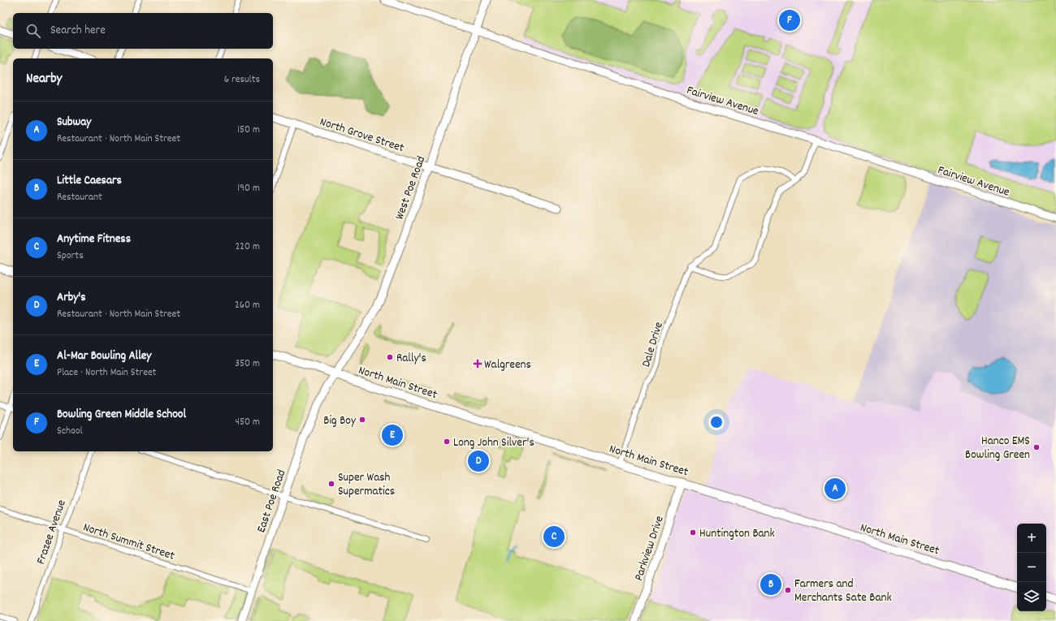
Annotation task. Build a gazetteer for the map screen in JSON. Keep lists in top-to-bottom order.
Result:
{
  "streets": {
    "main road": ["North Main Street"],
    "street": [
      "Fairview Avenue",
      "North Grove Street",
      "West Poe Road",
      "Dale Drive",
      "East Poe Road",
      "Frazee Avenue",
      "North Summit Street",
      "Parkview Drive"
    ]
  },
  "crossings": [
    ["Fairview Avenue", "West Poe Road"],
    ["North Grove Street", "West Poe Road"],
    ["West Poe Road", "North Main Street"],
    ["West Poe Road", "East Poe Road"],
    ["Dale Drive", "North Main Street"],
    ["North Main Street", "East Poe Road"],
    ["North Main Street", "Parkview Drive"],
    ["East Poe Road", "North Summit Street"],
    ["Frazee Avenue", "North Summit Street"]
  ],
  "places": {
    "other": [
      "Rally's",
      "Big Boy",
      "Long John Silver's",
      "Hanco EMS Bowling Green",
      "Super Wash Supermatics",
      "Huntington Bank",
      "Farmers and Merchants Sate Bank"
    ],
    "health": ["Walgreens"]
  },
  "page": {
    "pins": [
      "F",
      "E",
      "D",
      "A",
      "C",
      "B"
    ],
    "search": "Search here",
    "heading": ["Nearby", "6 results"],
    "list": [
      {
        "mark": "A",
        "name": "Subway",
        "note": "Restaurant · North Main Street",
        "value": "150 m"
      },
      {
        "mark": "B",
        "name": "Little Caesars",
        "note": "Restaurant",
        "value": "190 m"
      },
      {
        "mark": "C",
        "name": "Anytime Fitness",
        "note": "Sports",
        "value": "220 m"
      },
      {
        "mark": "D",
        "name": "Arby's",
        "note": "Restaurant · North Main Street",
        "value": "260 m"
      },
      {
        "mark": "E",
        "name": "Al-Mar Bowling Alley",
        "note": "Place · North Main Street",
        "value": "350 m"
      },
      {
        "mark": "F",
        "name": "Bowling Green Middle School",
        "note": "School",
        "value": "450 m"
      }
    ],
    "map_buttons": ["+", "−"]
  }
}
